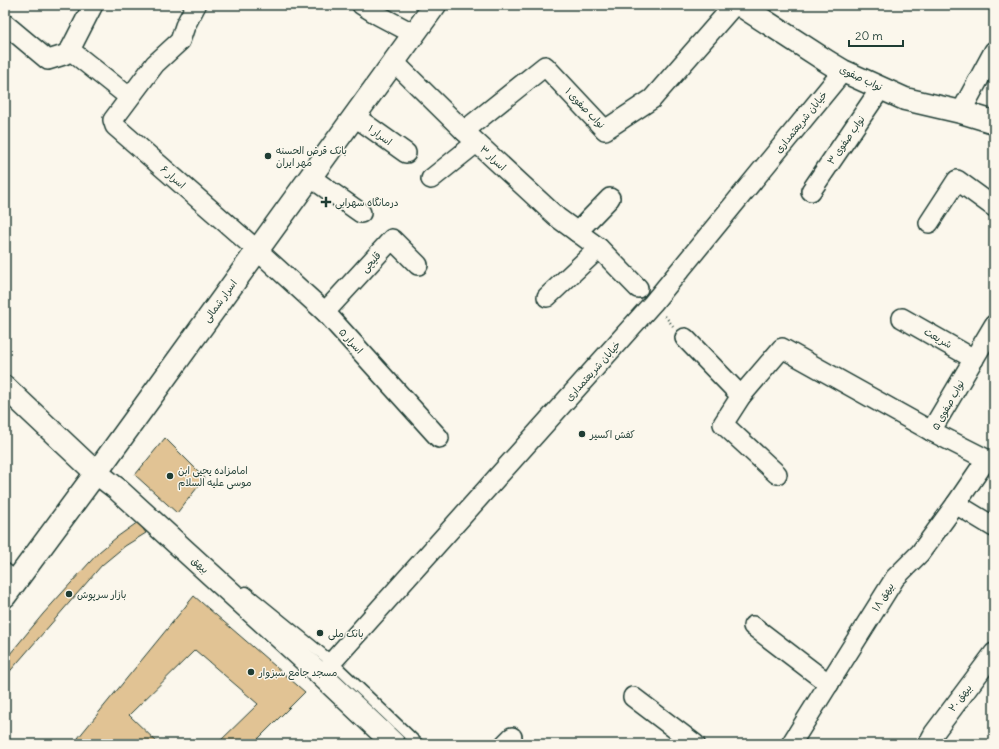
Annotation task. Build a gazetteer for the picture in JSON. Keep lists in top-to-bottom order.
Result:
{
  "streets": {
    "main road": ["نواب صفوی", "اسرار شمالی", "بیهق"],
    "street": [
      "نواب صفوی ۱",
      "خیابان شریعتمداری",
      "اسرار ۱",
      "نواب صفوی ۳",
      "اسرار ۳",
      "اسرار ۶",
      "قلیچی",
      "شریعت",
      "اسرار ۵",
      "نواب صفوی ۵",
      "بیهق ۱۸",
      "بیهق ۲۰"
    ]
  },
  "crossings": [
    ["نواب صفوی", "خیابان شریعتمداری"],
    ["نواب صفوی", "نواب صفوی ۳"],
    ["نواب صفوی ۱", "اسرار ۳"],
    ["اسرار ۱", "اسرار شمالی"],
    ["اسرار ۳", "اسرار شمالی"],
    ["اسرار ۶", "اسرار شمالی"],
    ["اسرار ۶", "اسرار ۵"],
    ["قلیچی", "اسرار ۵"],
    ["اسرار شمالی", "اسرار ۵"],
    ["اسرار شمالی", "بیهق"],
    ["شریعت", "نواب صفوی ۵"],
    ["نواب صفوی ۵", "بیهق ۱۸"]
  ],
  "places": {
    "other": [
      "بانک قرض الحسنه مهر ایران",
      "کفش اکسیر",
      "امامزاده یحیی ابن موسی علیه السلام",
      "بازار سرپوش",
      "بانک ملی",
      "مسجد جامع سبزوار"
    ],
    "health": ["درمانگاه سهرابی"]
  },
  "scale_bar": "20 m"
}
